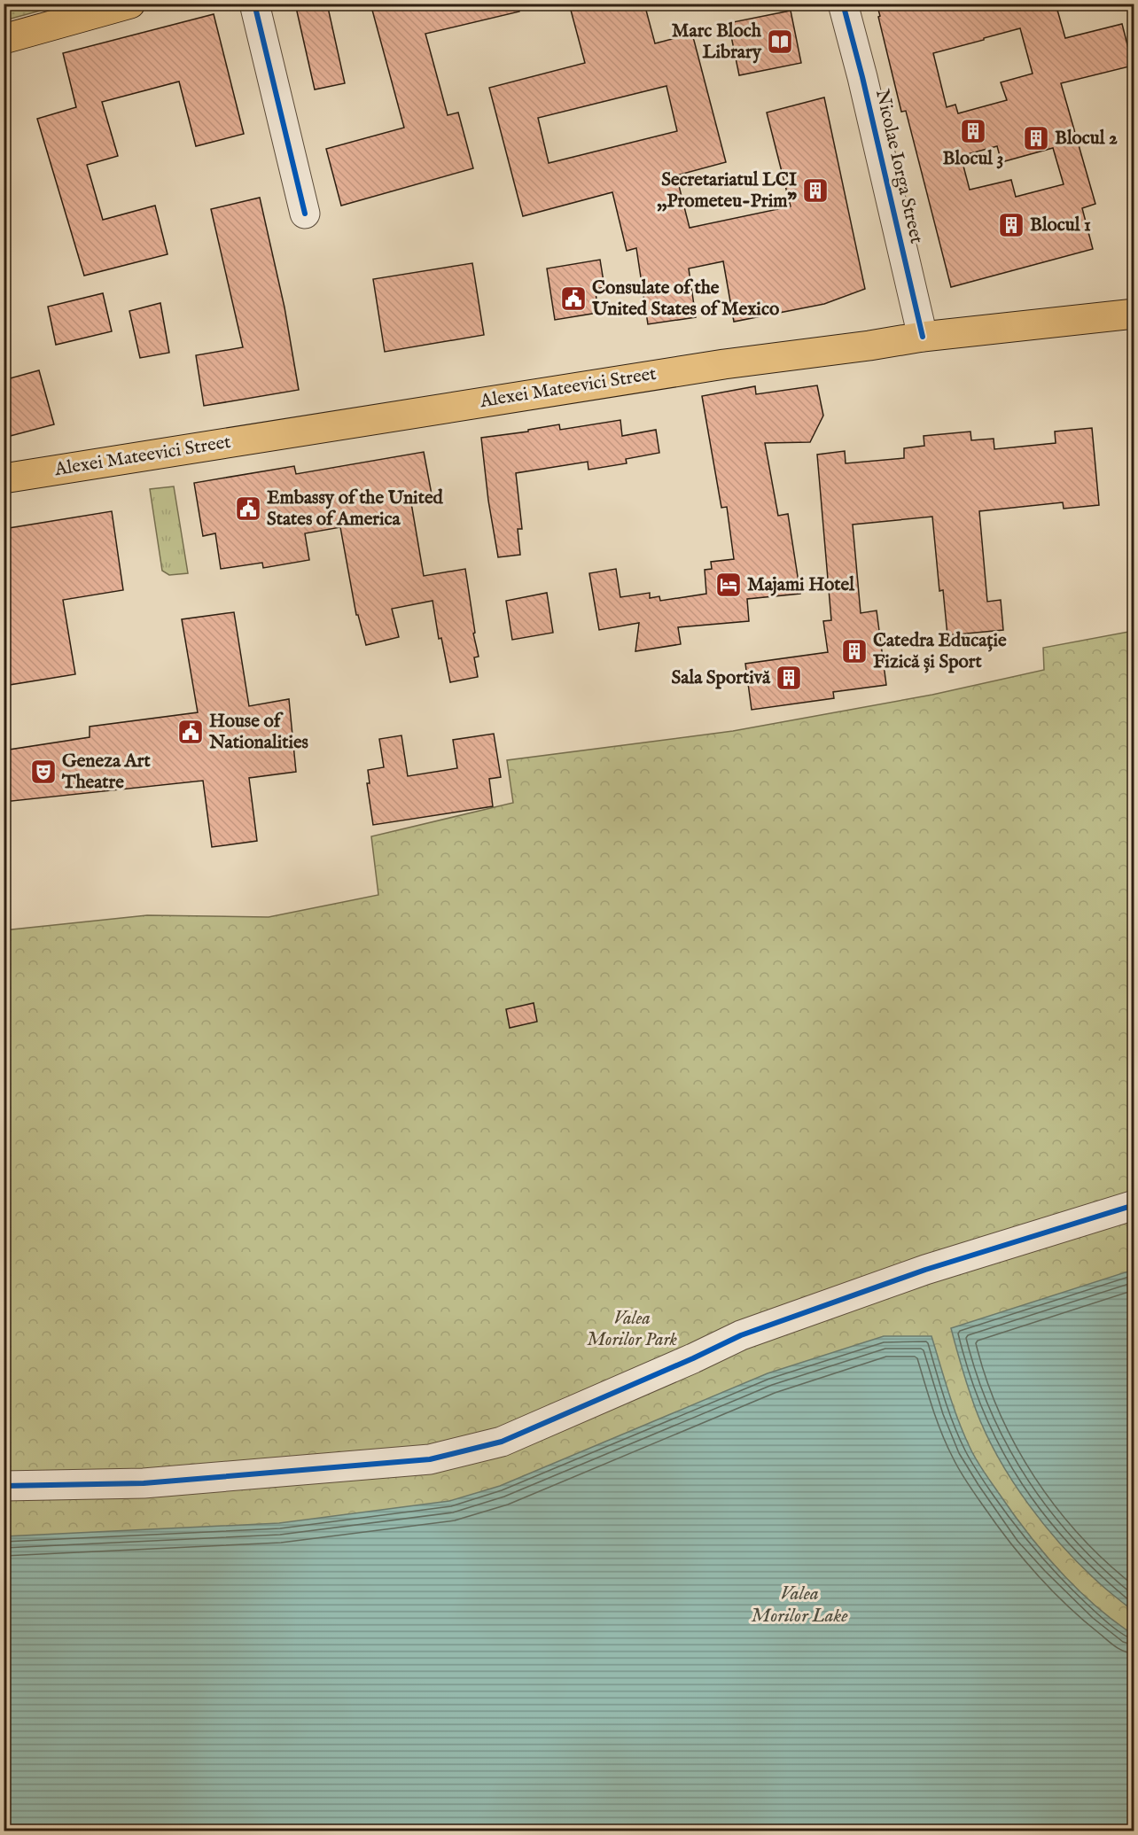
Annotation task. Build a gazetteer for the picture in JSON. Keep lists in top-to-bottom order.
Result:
{
  "streets": {
    "main road": ["Alexei Mateevici Street"],
    "street": ["Nicolae Iorga Street"]
  },
  "crossings": [
    ["Nicolae Iorga Street", "Alexei Mateevici Street"]
  ],
  "water": ["Valea Morilor Lake"],
  "parks": ["Valea Morilor Park"],
  "places": {
    "library": ["Marc Bloch Library"],
    "building": [
      "Blocul 3",
      "Blocul 2",
      "Secretariatul LCI ,,Prometeu-Prim\"",
      "Blocul 1",
      "Catedra Educație Fizică și Sport",
      "Sala Sportivă"
    ],
    "public building": ["Consulate of the United States of Mexico", "Embassy of the United States of America", "House of Nationalities"],
    "hotel": ["Majami Hotel"],
    "theatre": ["Geneza Art Theatre"]
  }
}
